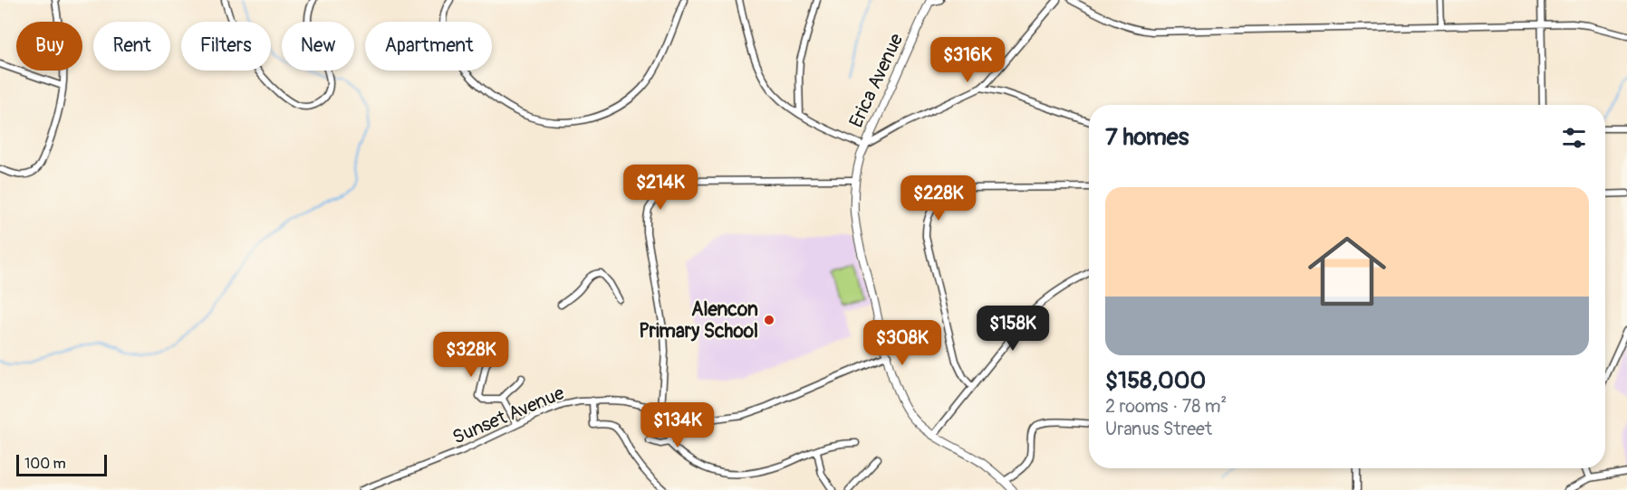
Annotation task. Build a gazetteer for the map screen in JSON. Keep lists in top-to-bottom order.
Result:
{
  "streets": {
    "street": ["Erica Avenue", "Sunset Avenue"]
  },
  "crossings": [
    ["Erica Avenue", "Sunset Avenue"]
  ],
  "places": ["Alencon Primary School"],
  "scale_bar": "100 m",
  "page": {
    "chip": [
      "Buy",
      "Rent",
      "Filters",
      "New",
      "Apartment"
    ],
    "price": [
      "$316K",
      "$214K",
      "$228K",
      "$158K",
      "$308K",
      "$328K",
      "$134K"
    ],
    "heading": "7 homes",
    "list": [
      {
        "name": "$158,000",
        "note": "2 rooms · 78 m² · Uranus Street"
      }
    ],
    "scale": "100 m"
  }
}
